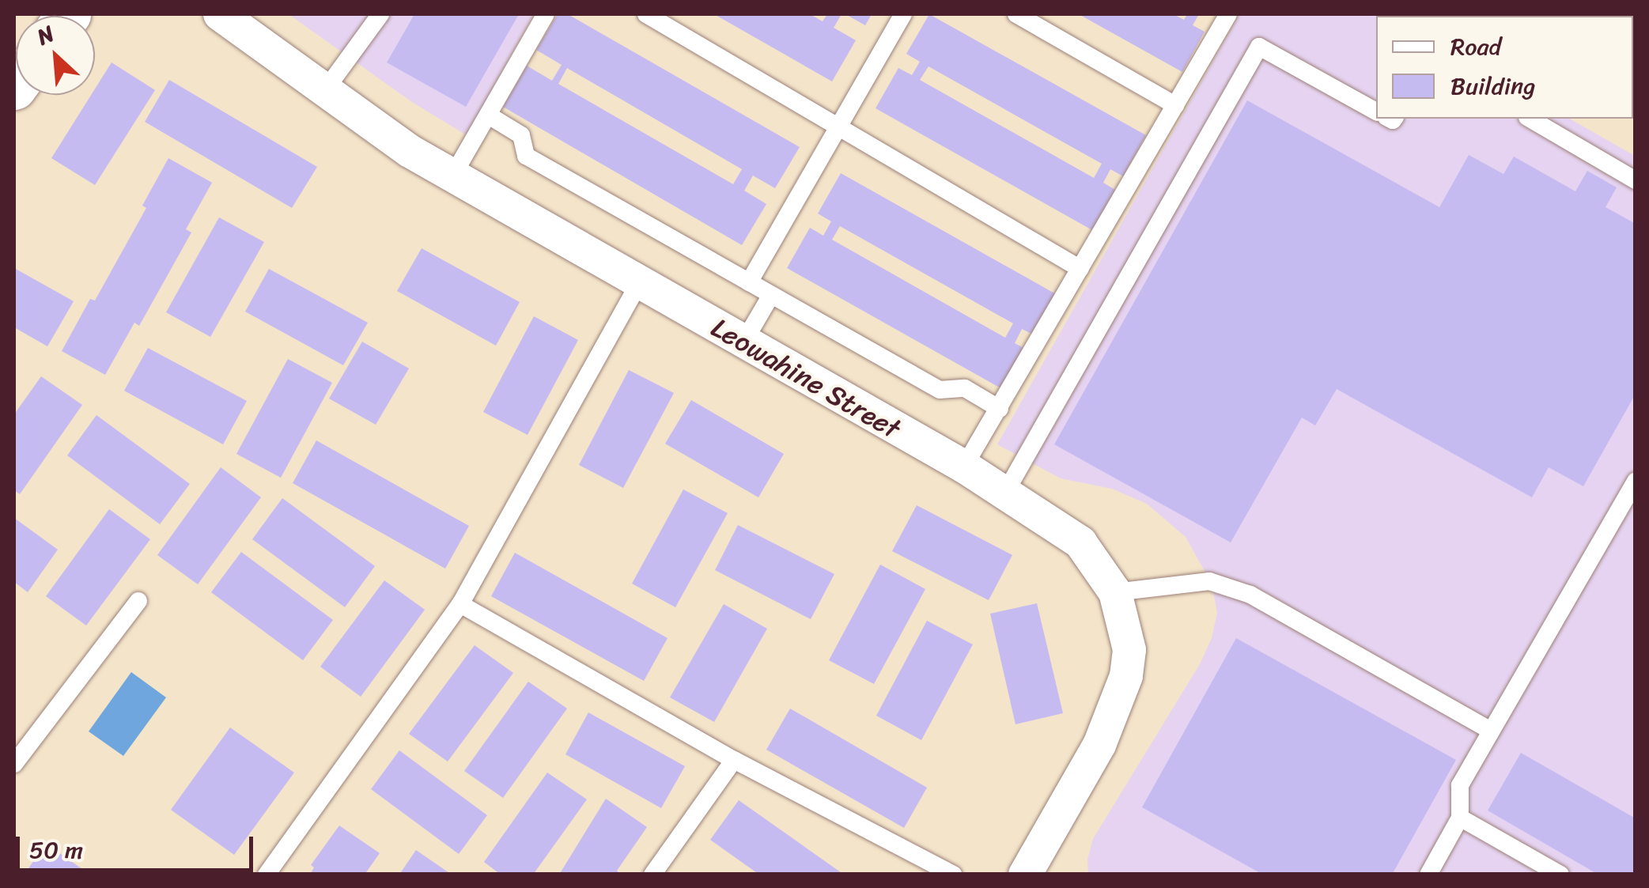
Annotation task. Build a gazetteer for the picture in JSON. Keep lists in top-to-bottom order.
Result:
{
  "streets": {
    "street": ["Leowahine Street"]
  },
  "legend": ["Road", "Building"],
  "scale_bar": "50 m",
  "north": "top left"
}
